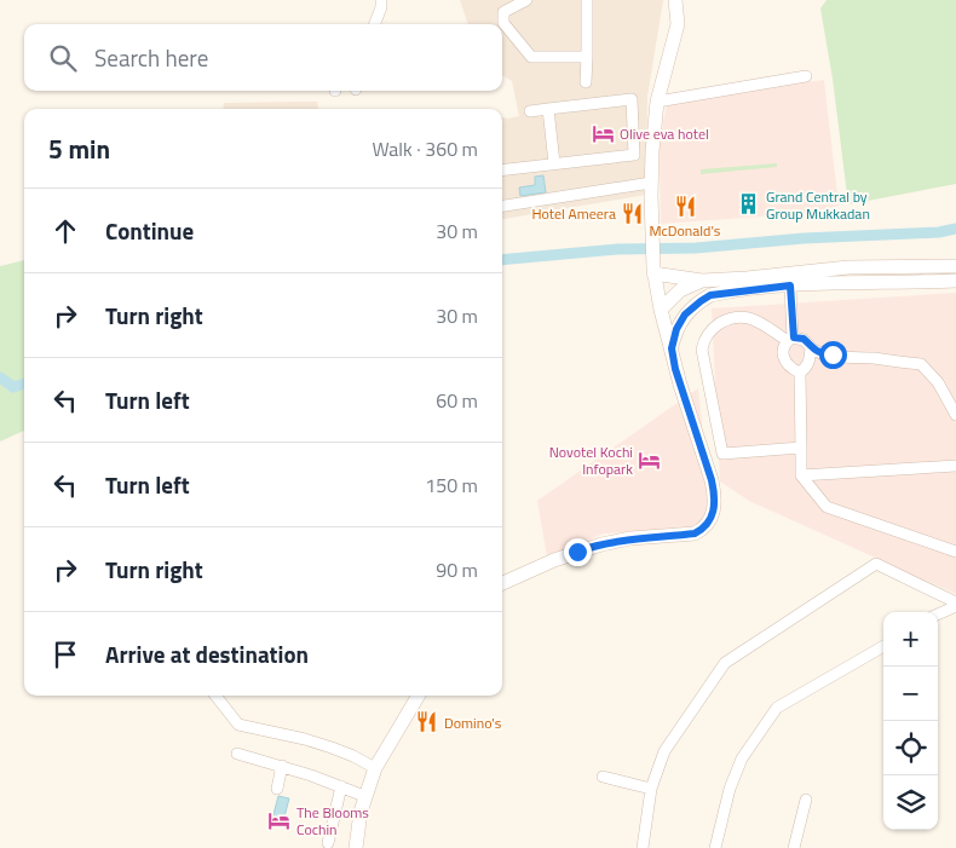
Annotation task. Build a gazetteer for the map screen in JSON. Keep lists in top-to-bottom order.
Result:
{
  "places": {
    "hotel": ["Olive eva hotel", "Novotel Kochi Infopark", "The Blooms Cochin"],
    "building": ["Grand Central by Group Mukkadan"],
    "restaurant": ["McDonald's", "Hotel Ameera", "Domino's"]
  },
  "page": {
    "search": "Search here",
    "heading": ["5 min", "Walk · 360 m"],
    "list": [
      ["Continue", "30 m"],
      ["Turn right", "30 m"],
      ["Turn left", "60 m"],
      ["Turn left", "150 m"],
      ["Turn right", "90 m"],
      "Arrive at destination"
    ],
    "map_buttons": ["+", "−"]
  }
}
